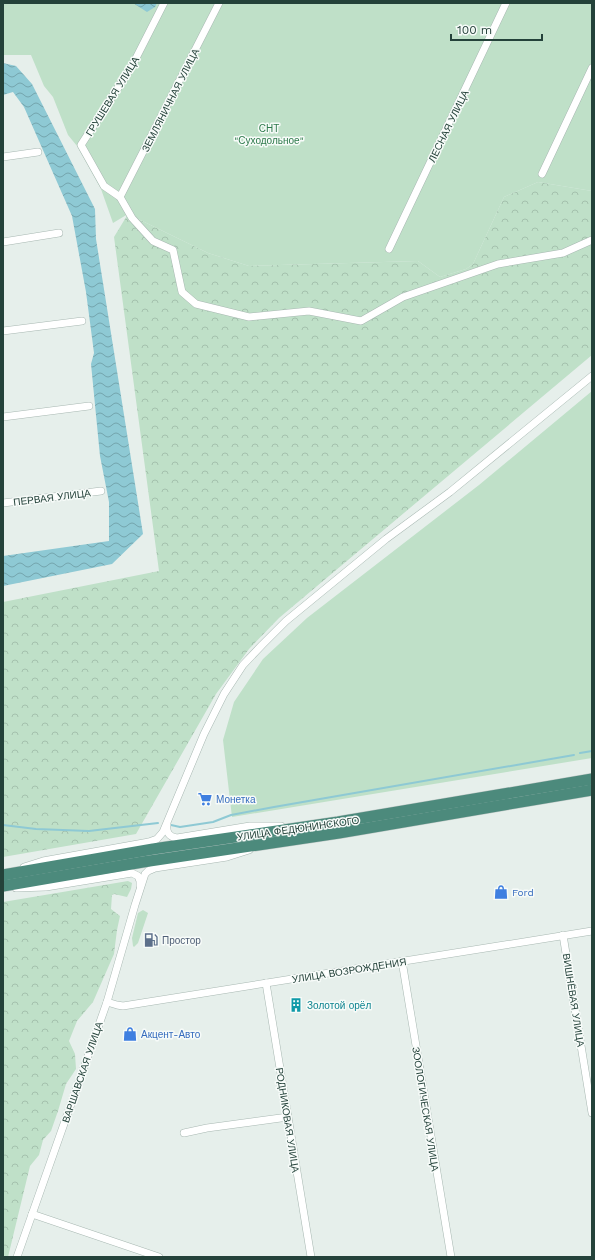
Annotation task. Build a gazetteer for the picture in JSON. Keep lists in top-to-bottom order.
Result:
{
  "streets": {
    "highway": ["УЛИЦА ФЕДЮНИНСКОГО"],
    "street": [
      "ГРУШЕВАЯ УЛИЦА",
      "ЗЕМЛЯНИЧНАЯ УЛИЦА",
      "ЛЕСНАЯ УЛИЦА",
      "ПЕРВАЯ УЛИЦА",
      "УЛИЦА ВОЗРОЖДЕНИЯ",
      "ВИШНЁВАЯ УЛИЦА",
      "ВАРШАВСКАЯ УЛИЦА",
      "ЗООЛОГИЧЕСКАЯ УЛИЦА",
      "РОДНИКОВАЯ УЛИЦА"
    ]
  },
  "crossings": [
    ["ГРУШЕВАЯ УЛИЦА", "ЗЕМЛЯНИЧНАЯ УЛИЦА"],
    ["УЛИЦА ФЕДЮНИНСКОГО", "ВАРШАВСКАЯ УЛИЦА"],
    ["УЛИЦА ВОЗРОЖДЕНИЯ", "ВИШНЁВАЯ УЛИЦА"],
    ["УЛИЦА ВОЗРОЖДЕНИЯ", "ВАРШАВСКАЯ УЛИЦА"],
    ["УЛИЦА ВОЗРОЖДЕНИЯ", "ЗООЛОГИЧЕСКАЯ УЛИЦА"],
    ["УЛИЦА ВОЗРОЖДЕНИЯ", "РОДНИКОВАЯ УЛИЦА"]
  ],
  "parks": ["СНТ \"Суходольное\""],
  "places": {
    "supermarket": ["Монетка"],
    "shop": ["Ford", "Акцент-Авто"],
    "fuel station": ["Простор"],
    "building": ["Золотой орёл"]
  },
  "scale_bar": "100 m"
}
